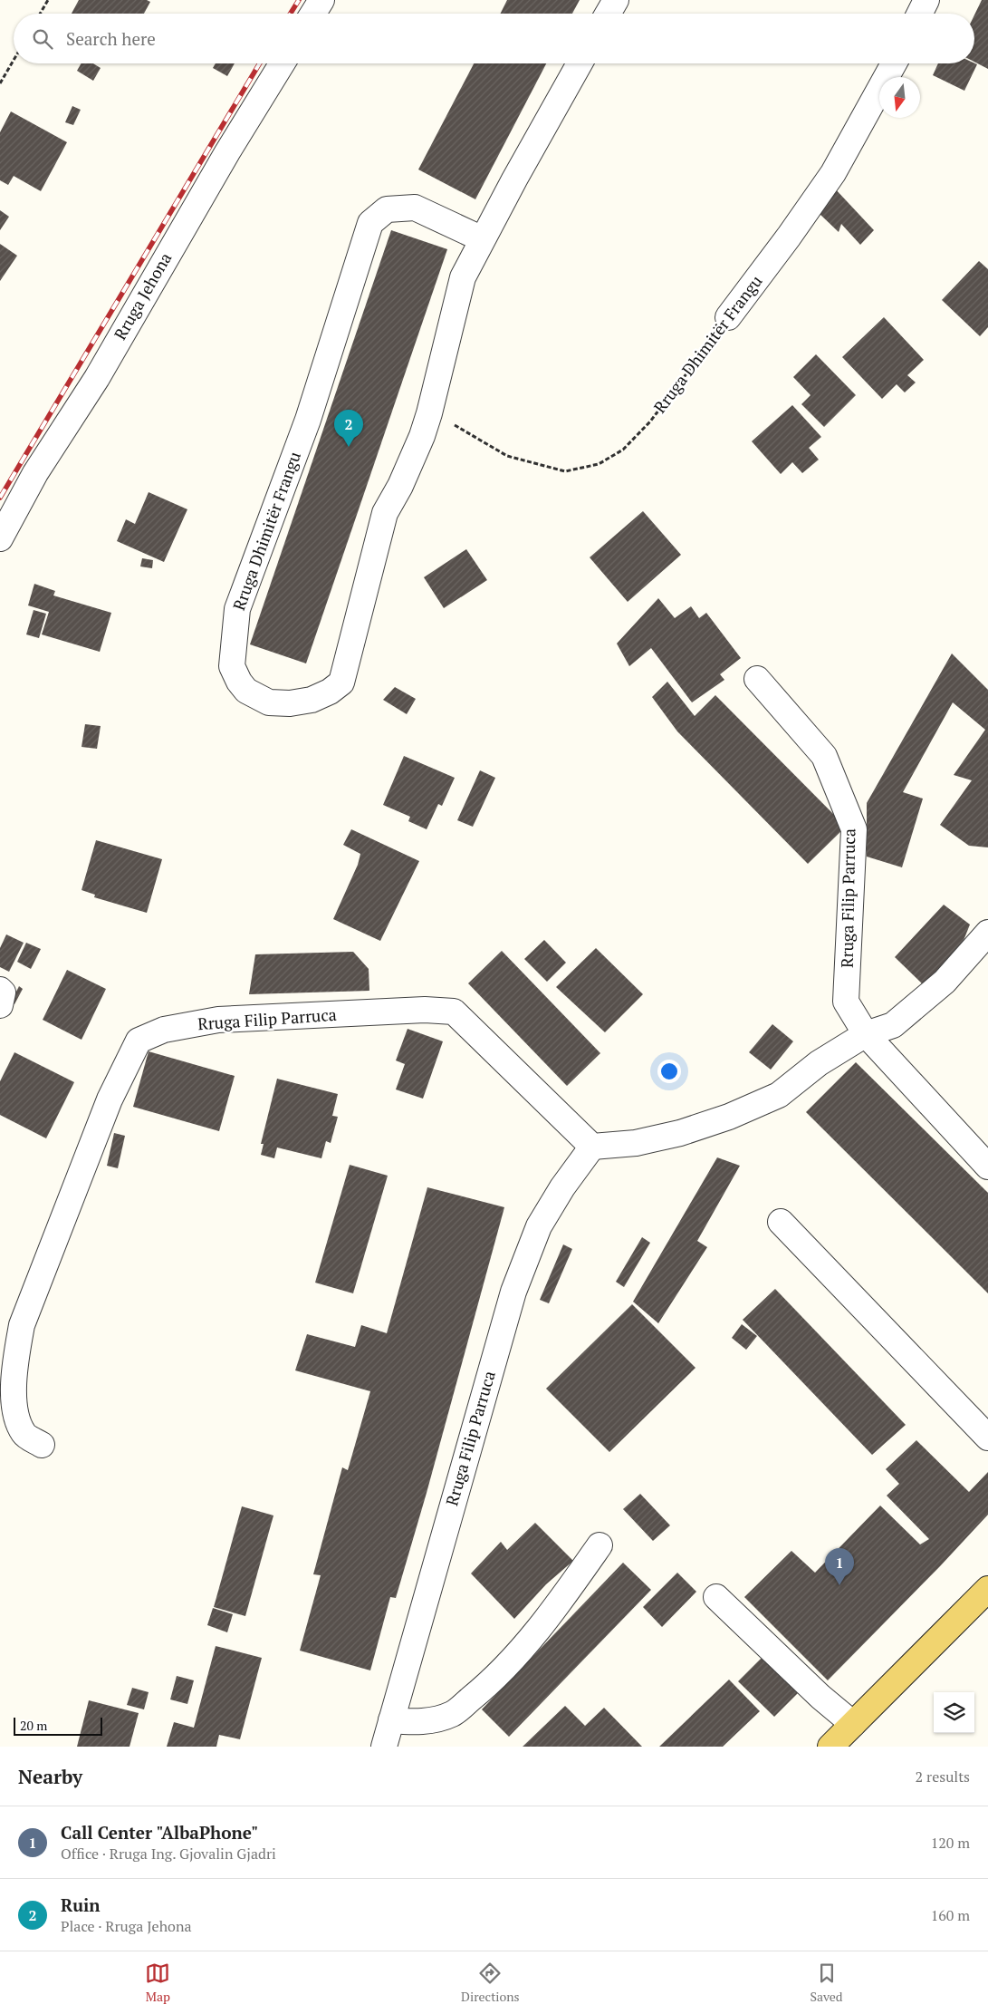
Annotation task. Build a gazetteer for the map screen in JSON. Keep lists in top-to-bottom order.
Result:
{
  "streets": {
    "street": ["Rruga Jehona", "Rruga Dhimitër Frangu", "Rruga Filip Parruca"]
  },
  "scale_bar": "20 m",
  "north": "bottom",
  "page": {
    "search": "Search here",
    "pins": ["2", "1"],
    "scale": "20 m",
    "heading": ["Nearby", "2 results"],
    "list": [
      {
        "mark": "1",
        "name": "Call Center \"AlbaPhone\"",
        "note": "Office · Rruga Ing. Gjovalin Gjadri",
        "value": "120 m"
      },
      {
        "mark": "2",
        "name": "Ruin",
        "note": "Place · Rruga Jehona",
        "value": "160 m"
      }
    ],
    "nav": ["Map", "Directions", "Saved"]
  }
}
